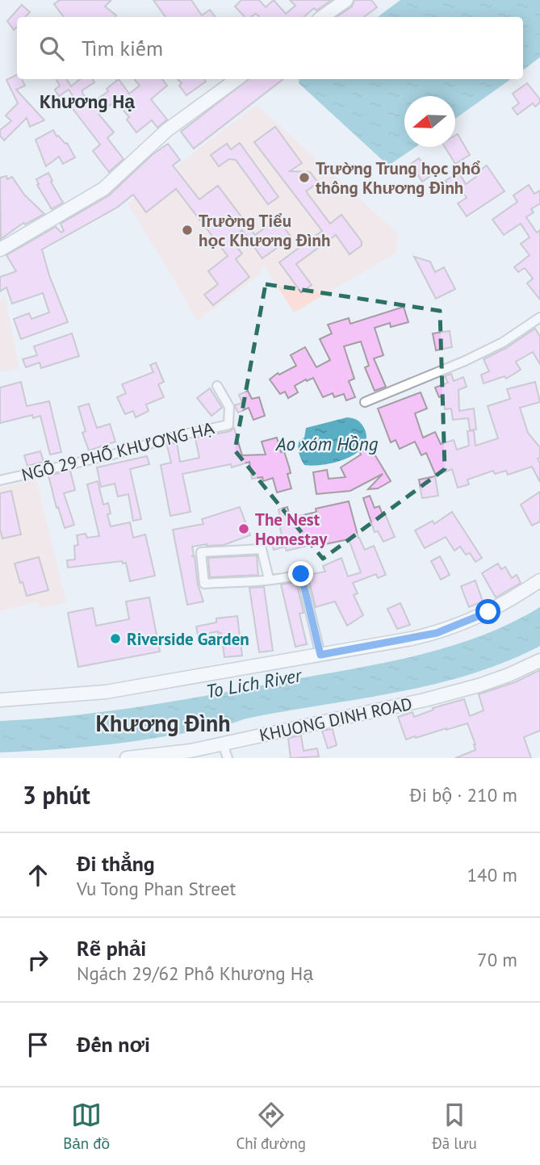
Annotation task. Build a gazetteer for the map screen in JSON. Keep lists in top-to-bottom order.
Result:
{
  "streets": {
    "main road": ["KHUONG DINH ROAD"],
    "street": ["NGÕ 29 PHỐ KHƯƠNG HẠ"]
  },
  "districts": ["Khương Hạ", "Khương Đình"],
  "water": ["Ao xóm Hồng", "To Lich River"],
  "places": [
    "Trường Trung học phổ thông Khương Đình",
    "Trường Tiểu học Khương Đình",
    "The Nest Homestay",
    "Riverside Garden"
  ],
  "north": "left",
  "page": {
    "search": "Tìm kiếm",
    "heading": ["3 phút", "Đi bộ · 210 m"],
    "list": [
      ["Đi thẳng", "Vu Tong Phan Street", "140 m"],
      ["Rẽ phải", "Ngách 29/62 Phố Khương Hạ", "70 m"],
      "Đến nơi"
    ],
    "nav": ["Bản đồ", "Chỉ đường", "Đã lưu"]
  }
}
